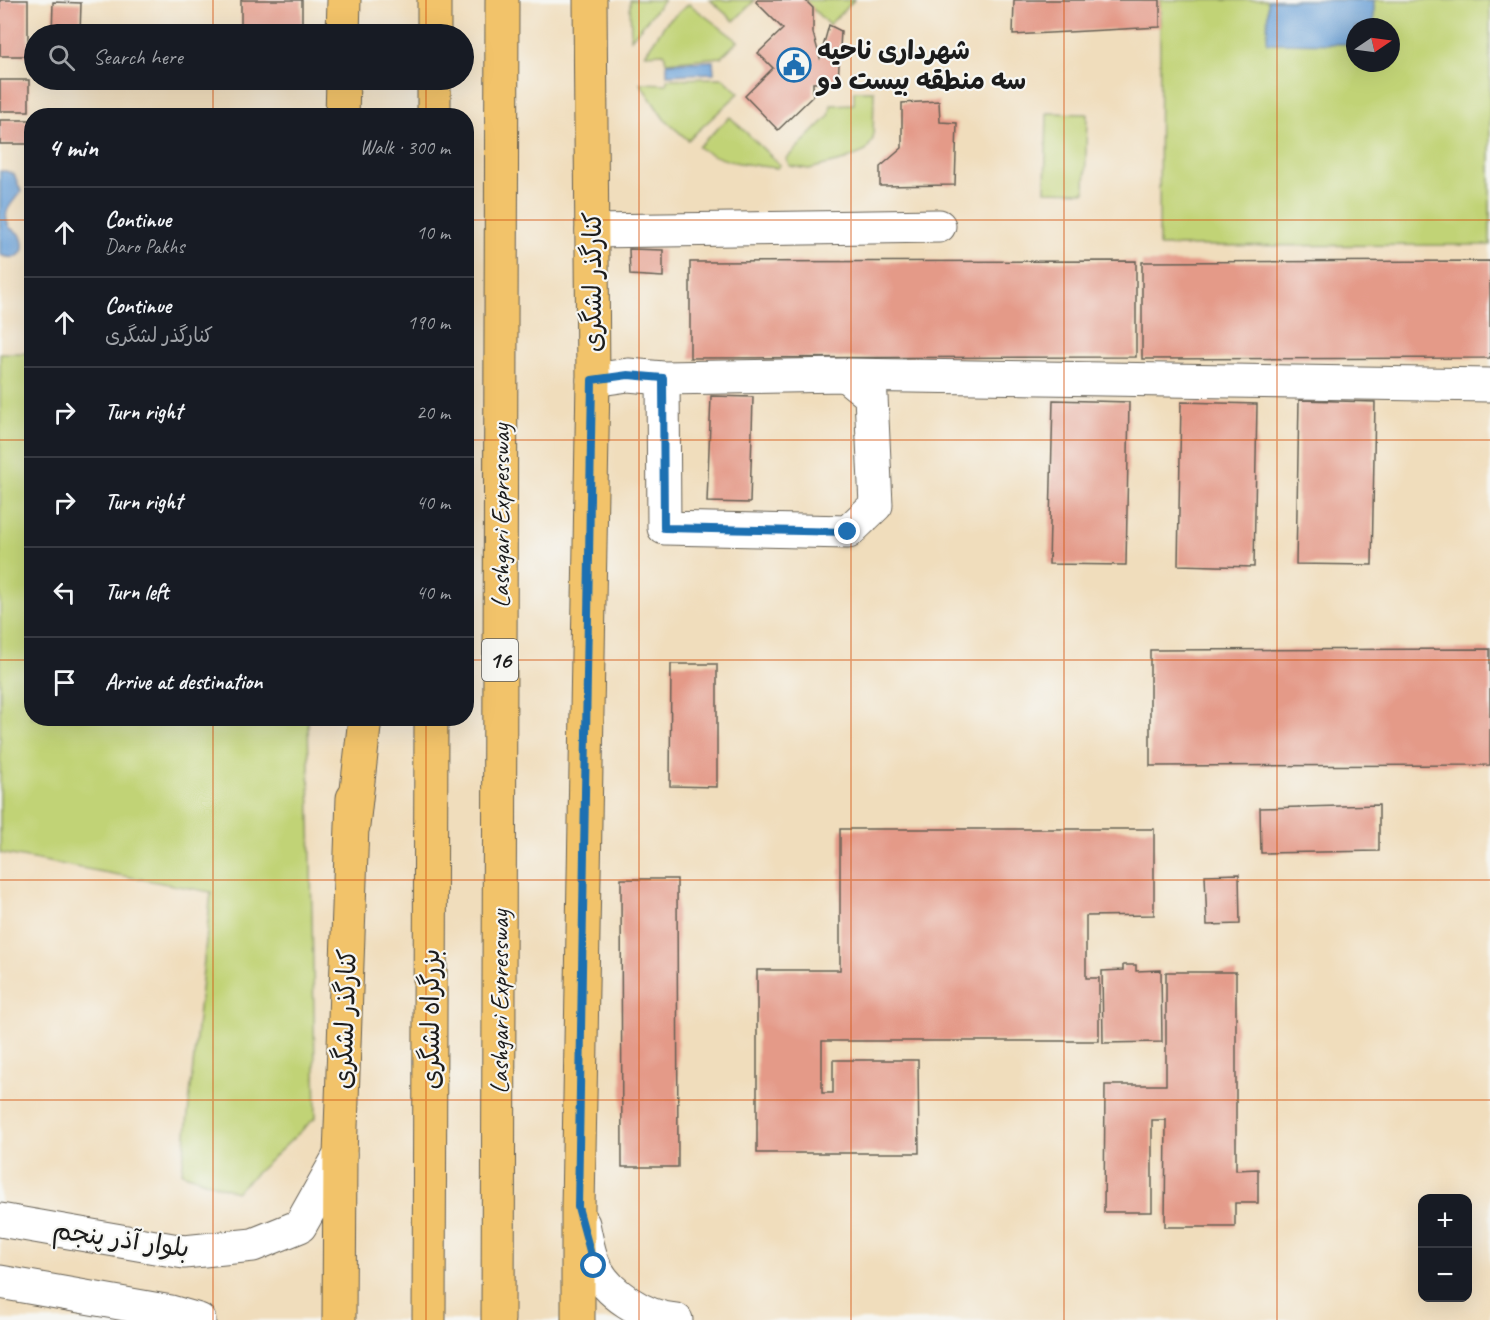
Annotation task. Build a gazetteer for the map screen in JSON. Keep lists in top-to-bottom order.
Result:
{
  "streets": {
    "main road": [
      "کنارگذر لشگری",
      "Lashgari Expressway",
      "16",
      "بزرگراه لشگری"
    ],
    "street": ["بلوار آذر پنجم"]
  },
  "crossings": [
    ["کنارگذر لشگری", "بلوار آذر پنجم"]
  ],
  "places": {
    "public building": ["شهرداری ناحیه سه منطقه بیست دو"]
  },
  "north": "right",
  "page": {
    "search": "Search here",
    "heading": ["4 min", "Walk · 300 m"],
    "list": [
      ["Continue", "Daro Pakhs", "10 m"],
      ["Continue", "کنارگذر لشگری", "190 m"],
      ["Turn right", "20 m"],
      ["Turn right", "40 m"],
      ["Turn left", "40 m"],
      "Arrive at destination"
    ],
    "map_buttons": ["+", "−"]
  }
}
